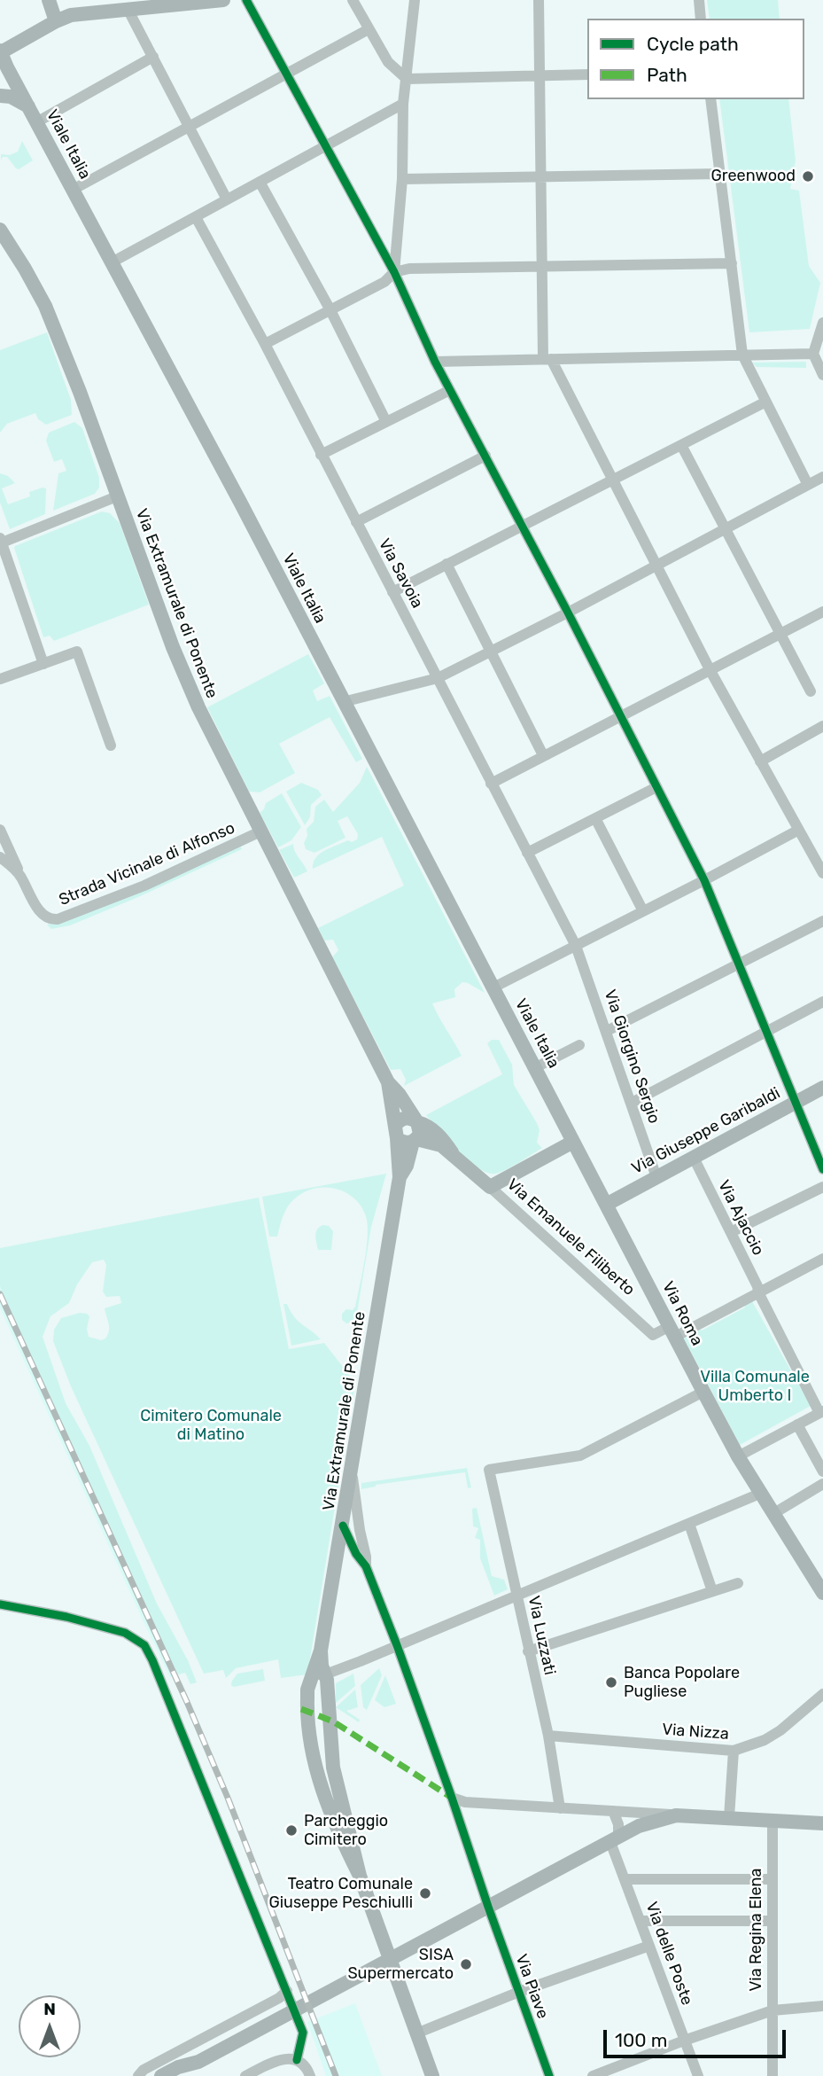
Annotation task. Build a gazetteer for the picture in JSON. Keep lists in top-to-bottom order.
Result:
{
  "streets": {
    "main road": [
      "Viale Italia",
      "Via Extramurale di Ponente",
      "Via Giuseppe Garibaldi",
      "Via Emanuele Filiberto",
      "Via Roma"
    ],
    "street": [
      "Via Savoia",
      "Strada Vicinale di Alfonso",
      "Via Giorgino Sergio",
      "Via Ajaccio",
      "Via Luzzati",
      "Via Nizza",
      "Via Regina Elena",
      "Via delle Poste",
      "Via Piave"
    ]
  },
  "crossings": [
    ["Viale Italia", "Via Roma"],
    ["Via Savoia", "Via Giorgino Sergio"],
    ["Via Extramurale di Ponente", "Strada Vicinale di Alfonso"],
    ["Via Giorgino Sergio", "Via Giuseppe Garibaldi"],
    ["Via Giuseppe Garibaldi", "Via Ajaccio"],
    ["Via Giuseppe Garibaldi", "Via Roma"],
    ["Via Emanuele Filiberto", "Via Roma"],
    ["Via Roma", "Via Luzzati"],
    ["Via Luzzati", "Via Nizza"]
  ],
  "parks": ["Villa Comunale Umberto I", "Cimitero Comunale di Matino"],
  "places": [
    "Greenwood",
    "Banca Popolare Pugliese",
    "Parcheggio Cimitero",
    "Teatro Comunale Giuseppe Peschiulli",
    "SISA Supermercato"
  ],
  "legend": ["Cycle path", "Path"],
  "scale_bar": "100 m",
  "north": "top"
}
